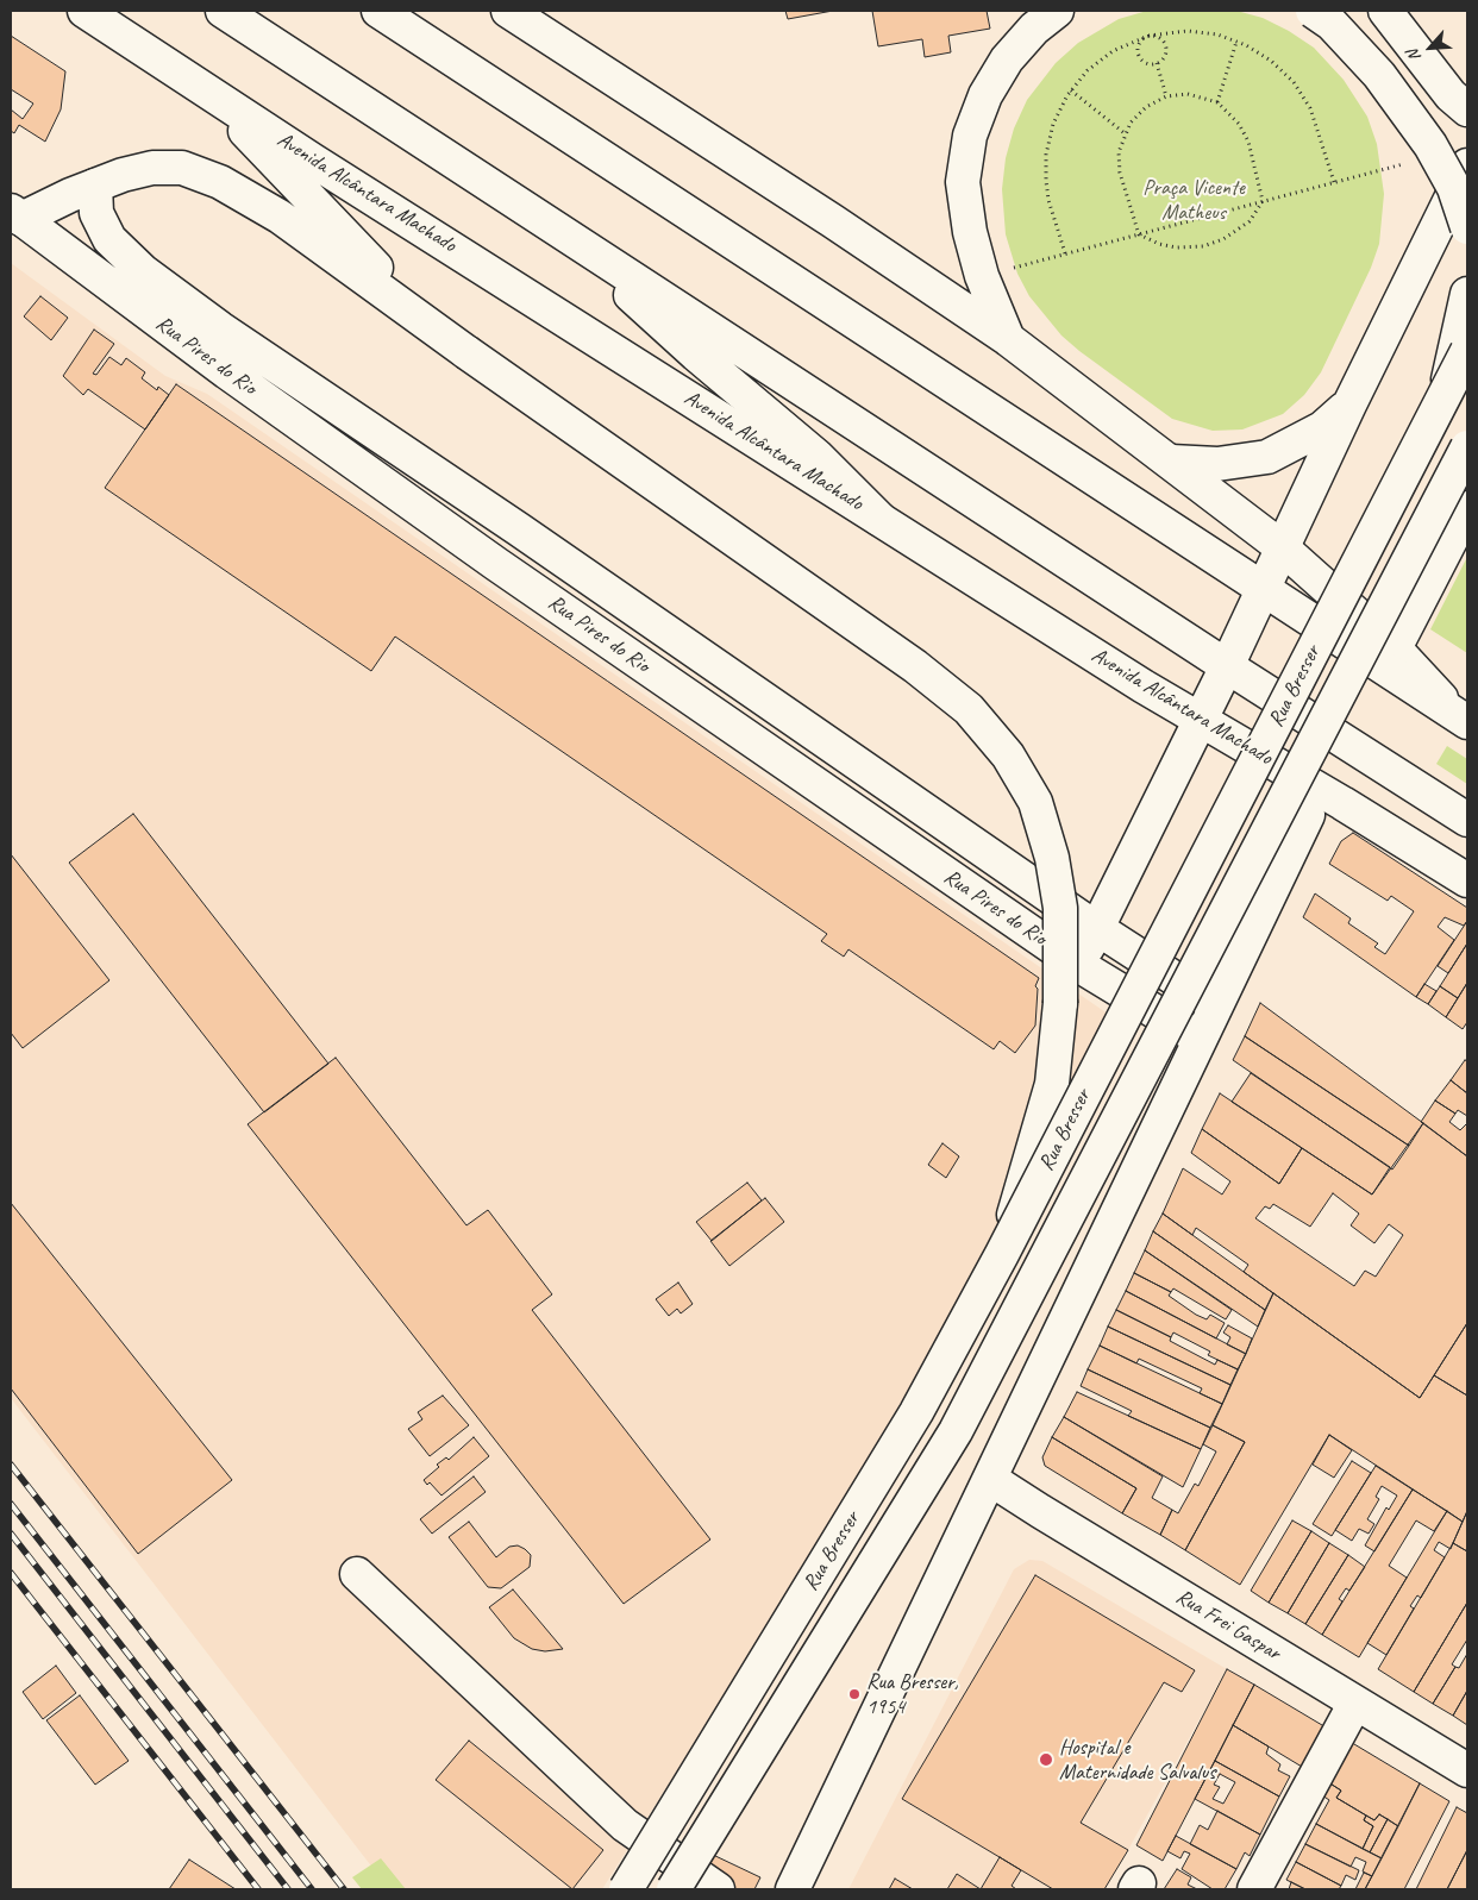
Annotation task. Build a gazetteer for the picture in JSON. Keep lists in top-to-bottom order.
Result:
{
  "streets": {
    "main road": [
      "Avenida Alcântara Machado",
      "Rua Pires do Rio",
      "Rua Bresser",
      "Rua Frei Gaspar"
    ]
  },
  "parks": ["Praça Vicente Matheus"],
  "places": ["Rua Bresser, 1954", "Hospital e Maternidade Salvalus"],
  "north": "bottom left"
}
